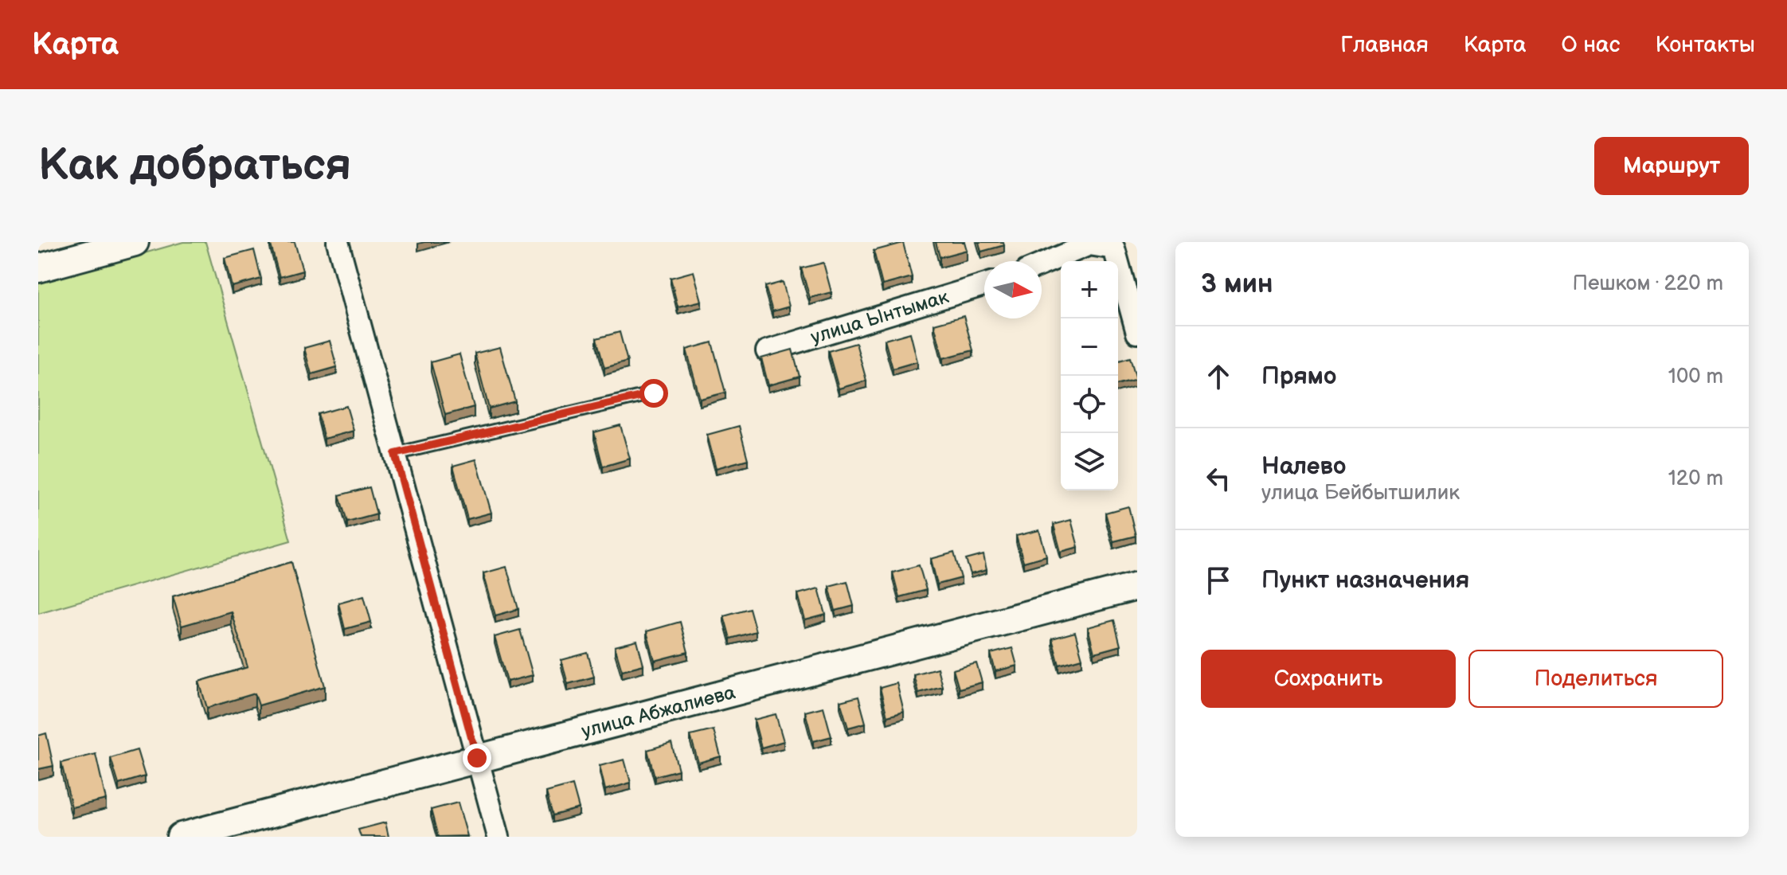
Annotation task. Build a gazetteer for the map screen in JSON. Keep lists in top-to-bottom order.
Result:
{
  "streets": {
    "street": ["улица Ынтымак", "улица Абжалиева"]
  },
  "north": "right",
  "page": {
    "header": "Карта",
    "nav": [
      "Главная",
      "Карта",
      "О нас",
      "Контакты"
    ],
    "buttons": [
      "Маршрут",
      ["Сохранить", "Поделиться"]
    ],
    "title": "Как добраться",
    "heading": ["3 мин", "Пешком · 220 m"],
    "map_buttons": ["+", "−"],
    "list": [
      ["Прямо", "100 m"],
      ["Налево", "улица Бейбытшилик", "120 m"],
      "Пункт назначения"
    ]
  }
}
